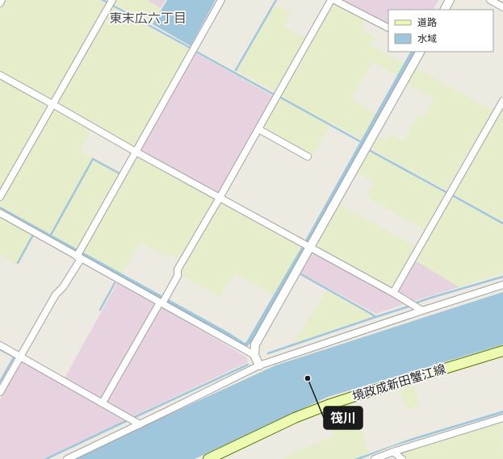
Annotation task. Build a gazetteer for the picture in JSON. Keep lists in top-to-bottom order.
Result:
{
  "streets": {
    "main road": ["境政成新田蟹江線"]
  },
  "districts": ["東末広六丁目"],
  "places": ["筏川"],
  "legend": ["道路", "水域"]
}
